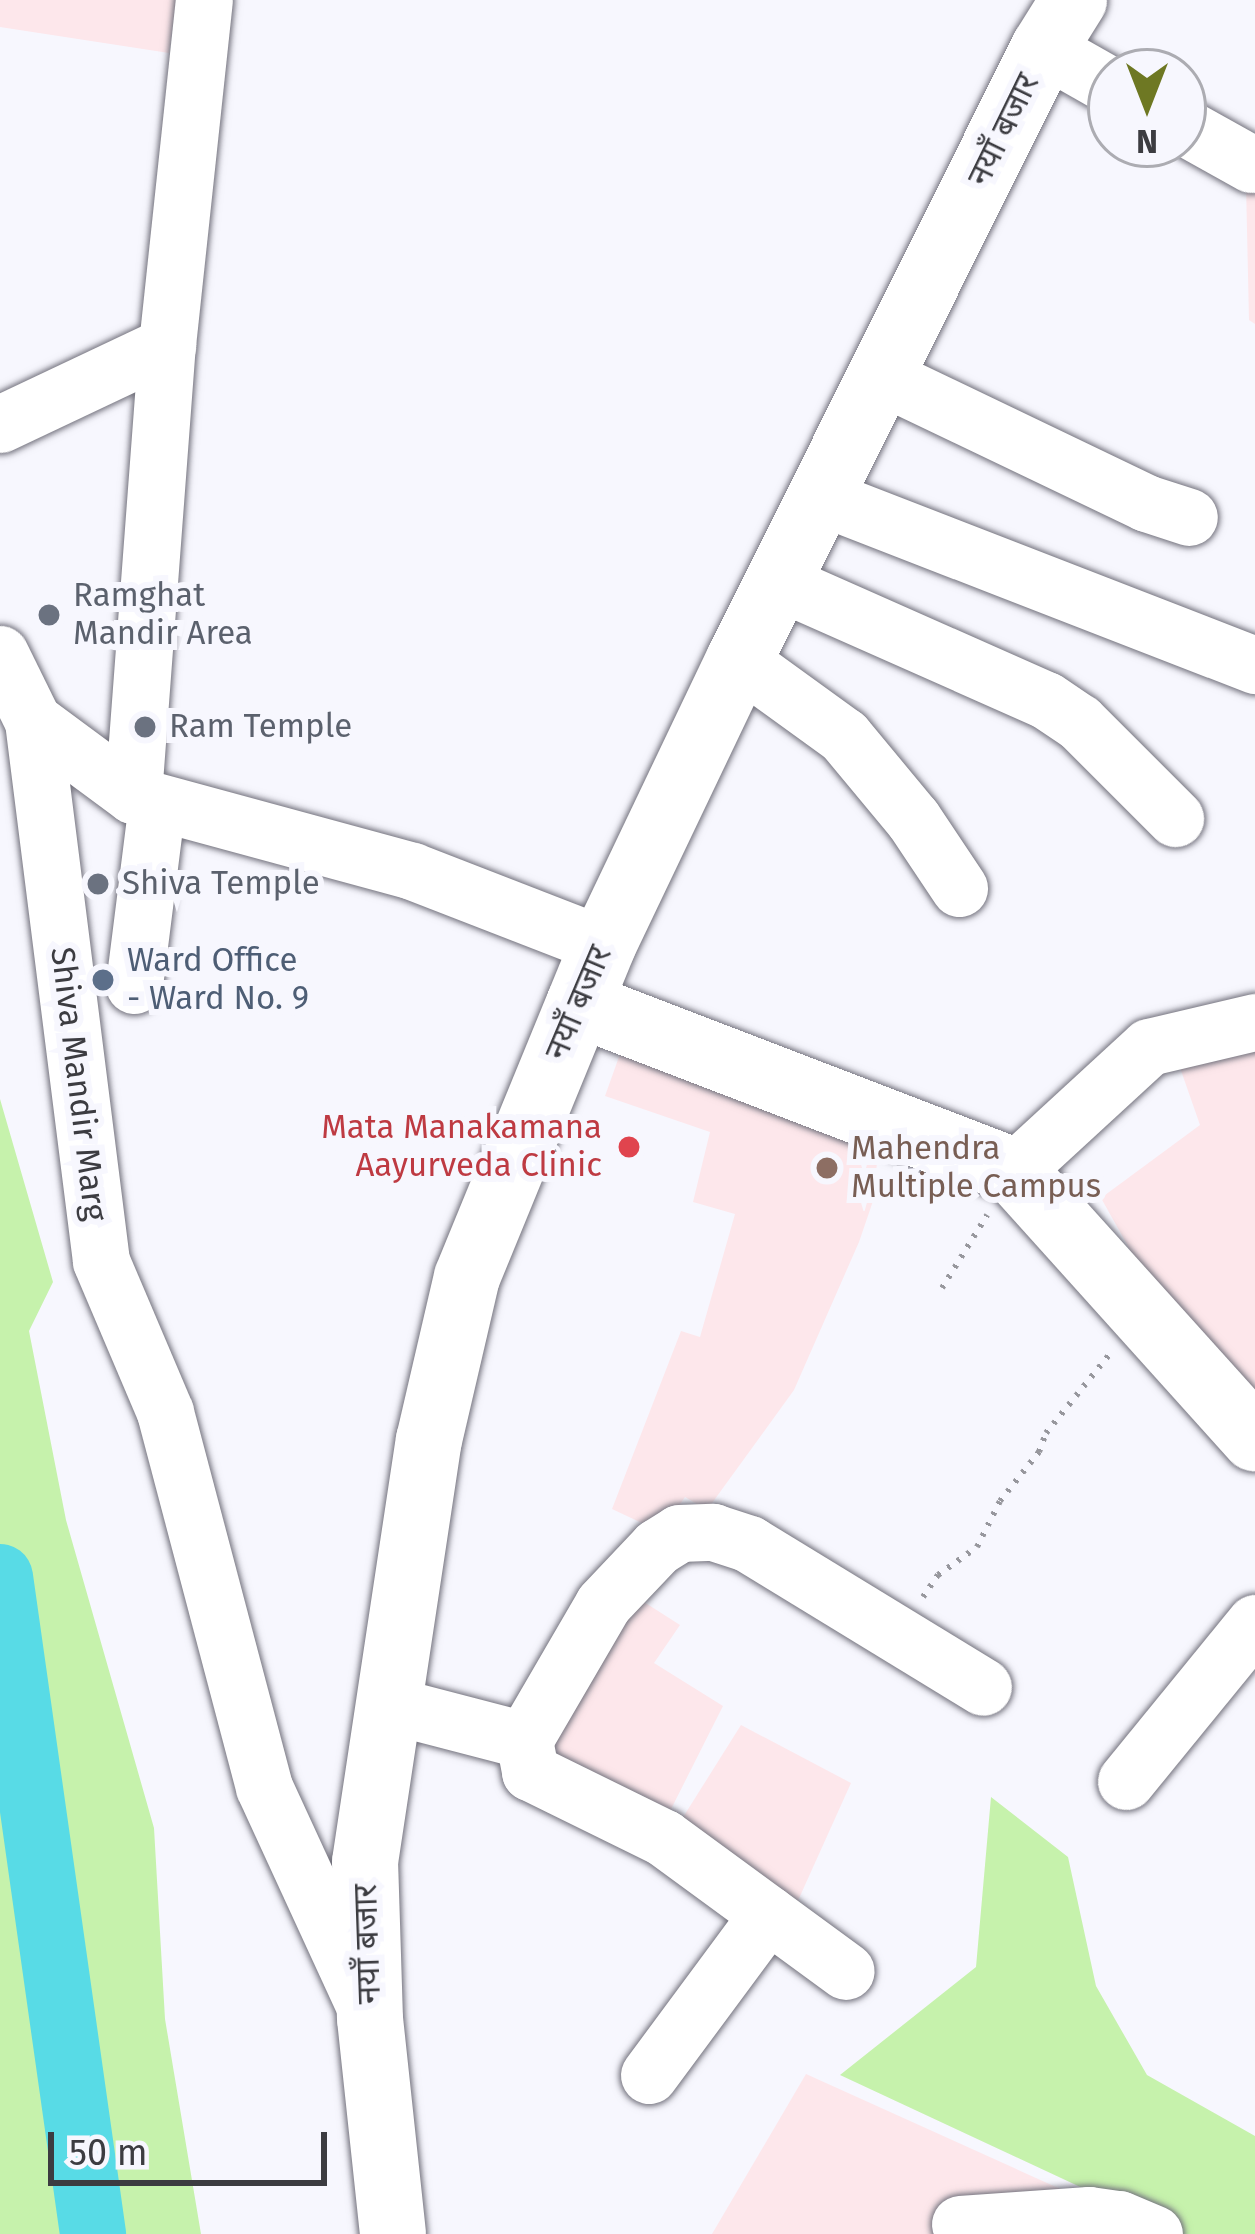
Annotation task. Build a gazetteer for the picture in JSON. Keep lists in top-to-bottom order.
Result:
{
  "streets": {
    "main road": ["नयाँ बजार"],
    "street": ["Shiva Mandir Marg"]
  },
  "crossings": [
    ["नयाँ बजार", "Shiva Mandir Marg"]
  ],
  "places": [
    "Ramghat Mandir Area",
    "Ram Temple",
    "Shiva Temple",
    "Ward Office - Ward No. 9",
    "Mata Manakamana Aayurveda Clinic",
    "Mahendra Multiple Campus"
  ],
  "scale_bar": "50 m",
  "north": "bottom"
}
